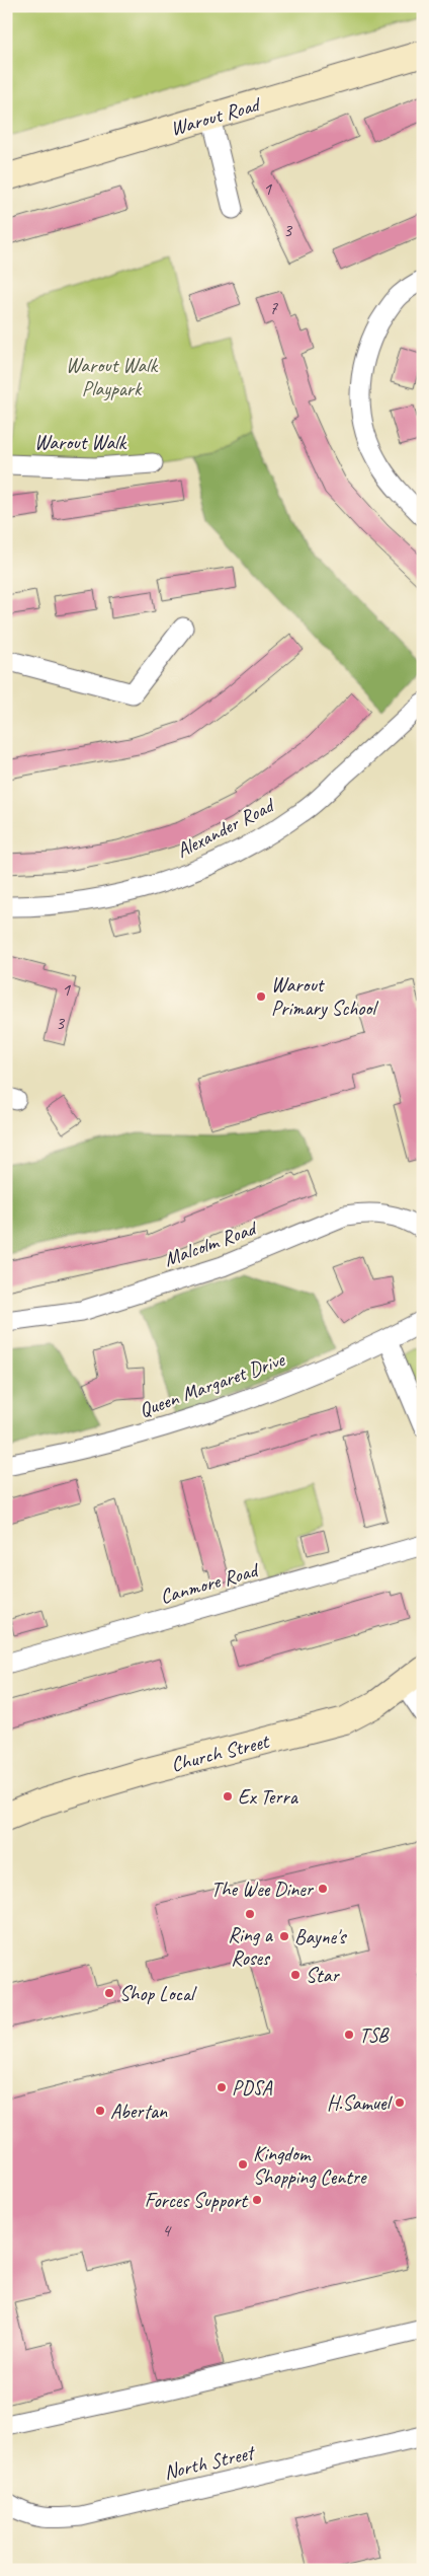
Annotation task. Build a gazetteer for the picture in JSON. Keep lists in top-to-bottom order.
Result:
{
  "streets": {
    "street": [
      "Warout Road",
      "Warout Walk",
      "Alexander Road",
      "Malcolm Road",
      "Queen Margaret Drive",
      "Canmore Road",
      "Church Street",
      "North Street"
    ]
  },
  "parks": ["Warout Walk Playpark"],
  "places": [
    "Warout Primary School",
    "Ex Terra",
    "The Wee Diner",
    "Ring a Roses",
    "Bayne's",
    "Star",
    "Shop Local",
    "TSB",
    "PDSA",
    "H.Samuel",
    "Abertan",
    "Kingdom Shopping Centre",
    "Forces Support"
  ],
  "house_numbers": [
    "1",
    "3",
    "7",
    "1",
    "3",
    "4"
  ]
}
